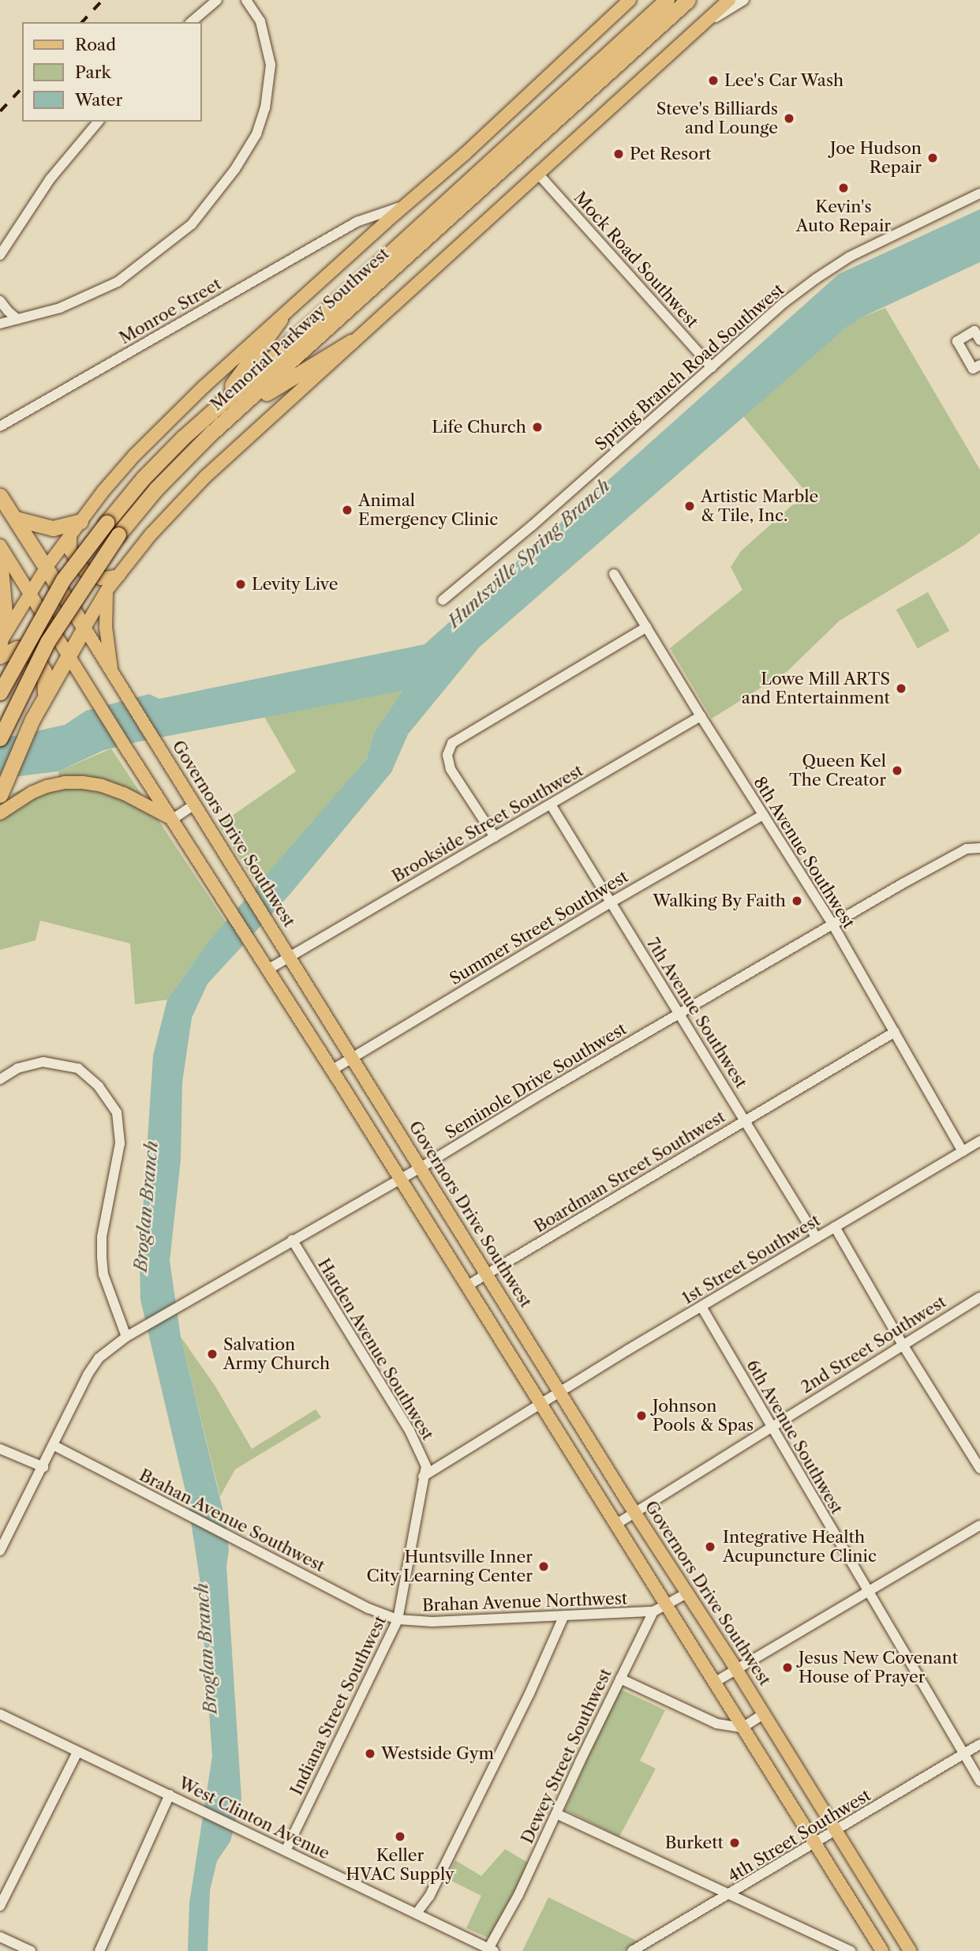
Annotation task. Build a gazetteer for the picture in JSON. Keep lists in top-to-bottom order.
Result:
{
  "streets": {
    "highway": ["Memorial Parkway Southwest", "Governors Drive Southwest"],
    "street": [
      "Mock Road Southwest",
      "Monroe Street",
      "Spring Branch Road Southwest",
      "Brookside Street Southwest",
      "8th Avenue Southwest",
      "Summer Street Southwest",
      "7th Avenue Southwest",
      "Seminole Drive Southwest",
      "Boardman Street Southwest",
      "1st Street Southwest",
      "2nd Street Southwest",
      "Harden Avenue Southwest",
      "6th Avenue Southwest",
      "Brahan Avenue Southwest",
      "Brahan Avenue Northwest",
      "Indiana Street Southwest",
      "Dewey Street Southwest",
      "West Clinton Avenue",
      "4th Street Southwest"
    ]
  },
  "crossings": [
    ["Mock Road Southwest", "Spring Branch Road Southwest"],
    ["Monroe Street", "Memorial Parkway Southwest"],
    ["Memorial Parkway Southwest", "Governors Drive Southwest"],
    ["Brookside Street Southwest", "Governors Drive Southwest"],
    ["Brookside Street Southwest", "8th Avenue Southwest"],
    ["Brookside Street Southwest", "7th Avenue Southwest"],
    ["Governors Drive Southwest", "Summer Street Southwest"],
    ["Governors Drive Southwest", "Seminole Drive Southwest"],
    ["Governors Drive Southwest", "Boardman Street Southwest"],
    ["Governors Drive Southwest", "1st Street Southwest"],
    ["Governors Drive Southwest", "2nd Street Southwest"],
    ["Governors Drive Southwest", "4th Street Southwest"],
    ["8th Avenue Southwest", "Summer Street Southwest"],
    ["8th Avenue Southwest", "Seminole Drive Southwest"],
    ["8th Avenue Southwest", "Boardman Street Southwest"],
    ["8th Avenue Southwest", "1st Street Southwest"],
    ["Summer Street Southwest", "7th Avenue Southwest"],
    ["7th Avenue Southwest", "Seminole Drive Southwest"],
    ["7th Avenue Southwest", "Boardman Street Southwest"],
    ["7th Avenue Southwest", "1st Street Southwest"],
    ["Seminole Drive Southwest", "Harden Avenue Southwest"],
    ["Seminole Drive Southwest", "Brahan Avenue Southwest"],
    ["1st Street Southwest", "6th Avenue Southwest"],
    ["2nd Street Southwest", "6th Avenue Southwest"],
    ["Harden Avenue Southwest", "Indiana Street Southwest"],
    ["6th Avenue Southwest", "4th Street Southwest"],
    ["Brahan Avenue Southwest", "Brahan Avenue Northwest"],
    ["Brahan Avenue Southwest", "Indiana Street Southwest"],
    ["Brahan Avenue Northwest", "Indiana Street Southwest"],
    ["Brahan Avenue Northwest", "Dewey Street Southwest"],
    ["Indiana Street Southwest", "West Clinton Avenue"],
    ["Dewey Street Southwest", "West Clinton Avenue"]
  ],
  "water": ["Huntsville Spring Branch", "Broglan Branch"],
  "places": [
    "Lee's Car Wash",
    "Steve's Billiards and Lounge",
    "Pet Resort",
    "Joe Hudson Repair",
    "Kevin's Auto Repair",
    "Life Church",
    "Artistic Marble & Tile, Inc.",
    "Animal Emergency Clinic",
    "Levity Live",
    "Lowe Mill ARTS and Entertainment",
    "Queen Kel The Creator",
    "Walking By Faith",
    "Salvation Army Church",
    "Johnson Pools & Spas",
    "Integrative Health Acupuncture Clinic",
    "Huntsville Inner City Learning Center",
    "Jesus New Covenant House of Prayer",
    "Westside Gym",
    "Keller HVAC Supply",
    "Burkett"
  ],
  "legend": ["Road", "Park", "Water"]
}
